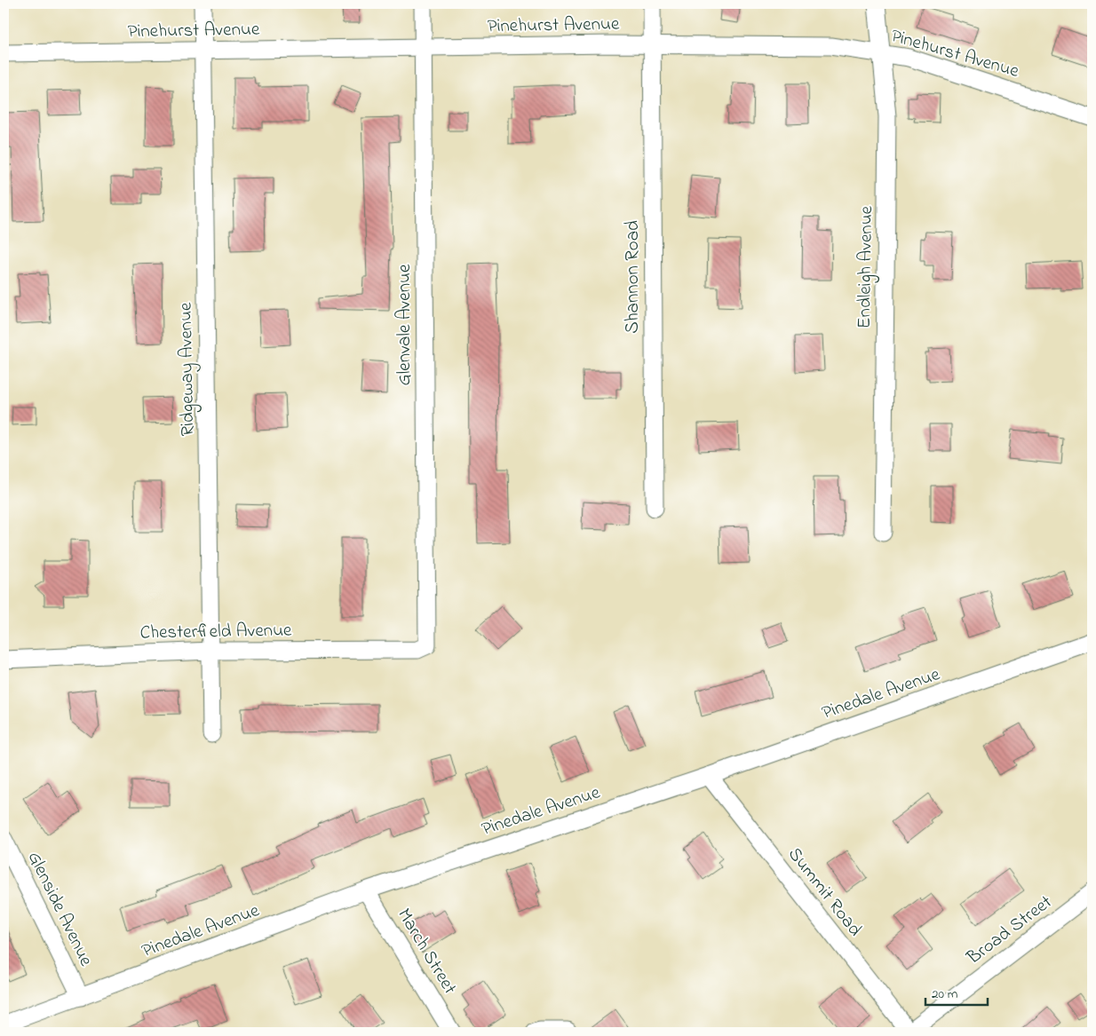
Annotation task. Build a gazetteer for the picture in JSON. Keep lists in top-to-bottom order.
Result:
{
  "streets": {
    "street": [
      "Pinehurst Avenue",
      "Endleigh Avenue",
      "Shannon Road",
      "Glenvale Avenue",
      "Ridgeway Avenue",
      "Chesterfield Avenue",
      "Pinedale Avenue",
      "Summit Road",
      "Glenside Avenue",
      "Broad Street",
      "March Street"
    ]
  },
  "crossings": [
    ["Pinehurst Avenue", "Endleigh Avenue"],
    ["Pinehurst Avenue", "Shannon Road"],
    ["Pinehurst Avenue", "Glenvale Avenue"],
    ["Pinehurst Avenue", "Ridgeway Avenue"],
    ["Glenvale Avenue", "Chesterfield Avenue"],
    ["Ridgeway Avenue", "Chesterfield Avenue"],
    ["Pinedale Avenue", "Summit Road"],
    ["Pinedale Avenue", "Glenside Avenue"],
    ["Pinedale Avenue", "March Street"],
    ["Summit Road", "Broad Street"]
  ],
  "scale_bar": "20 m"
}
